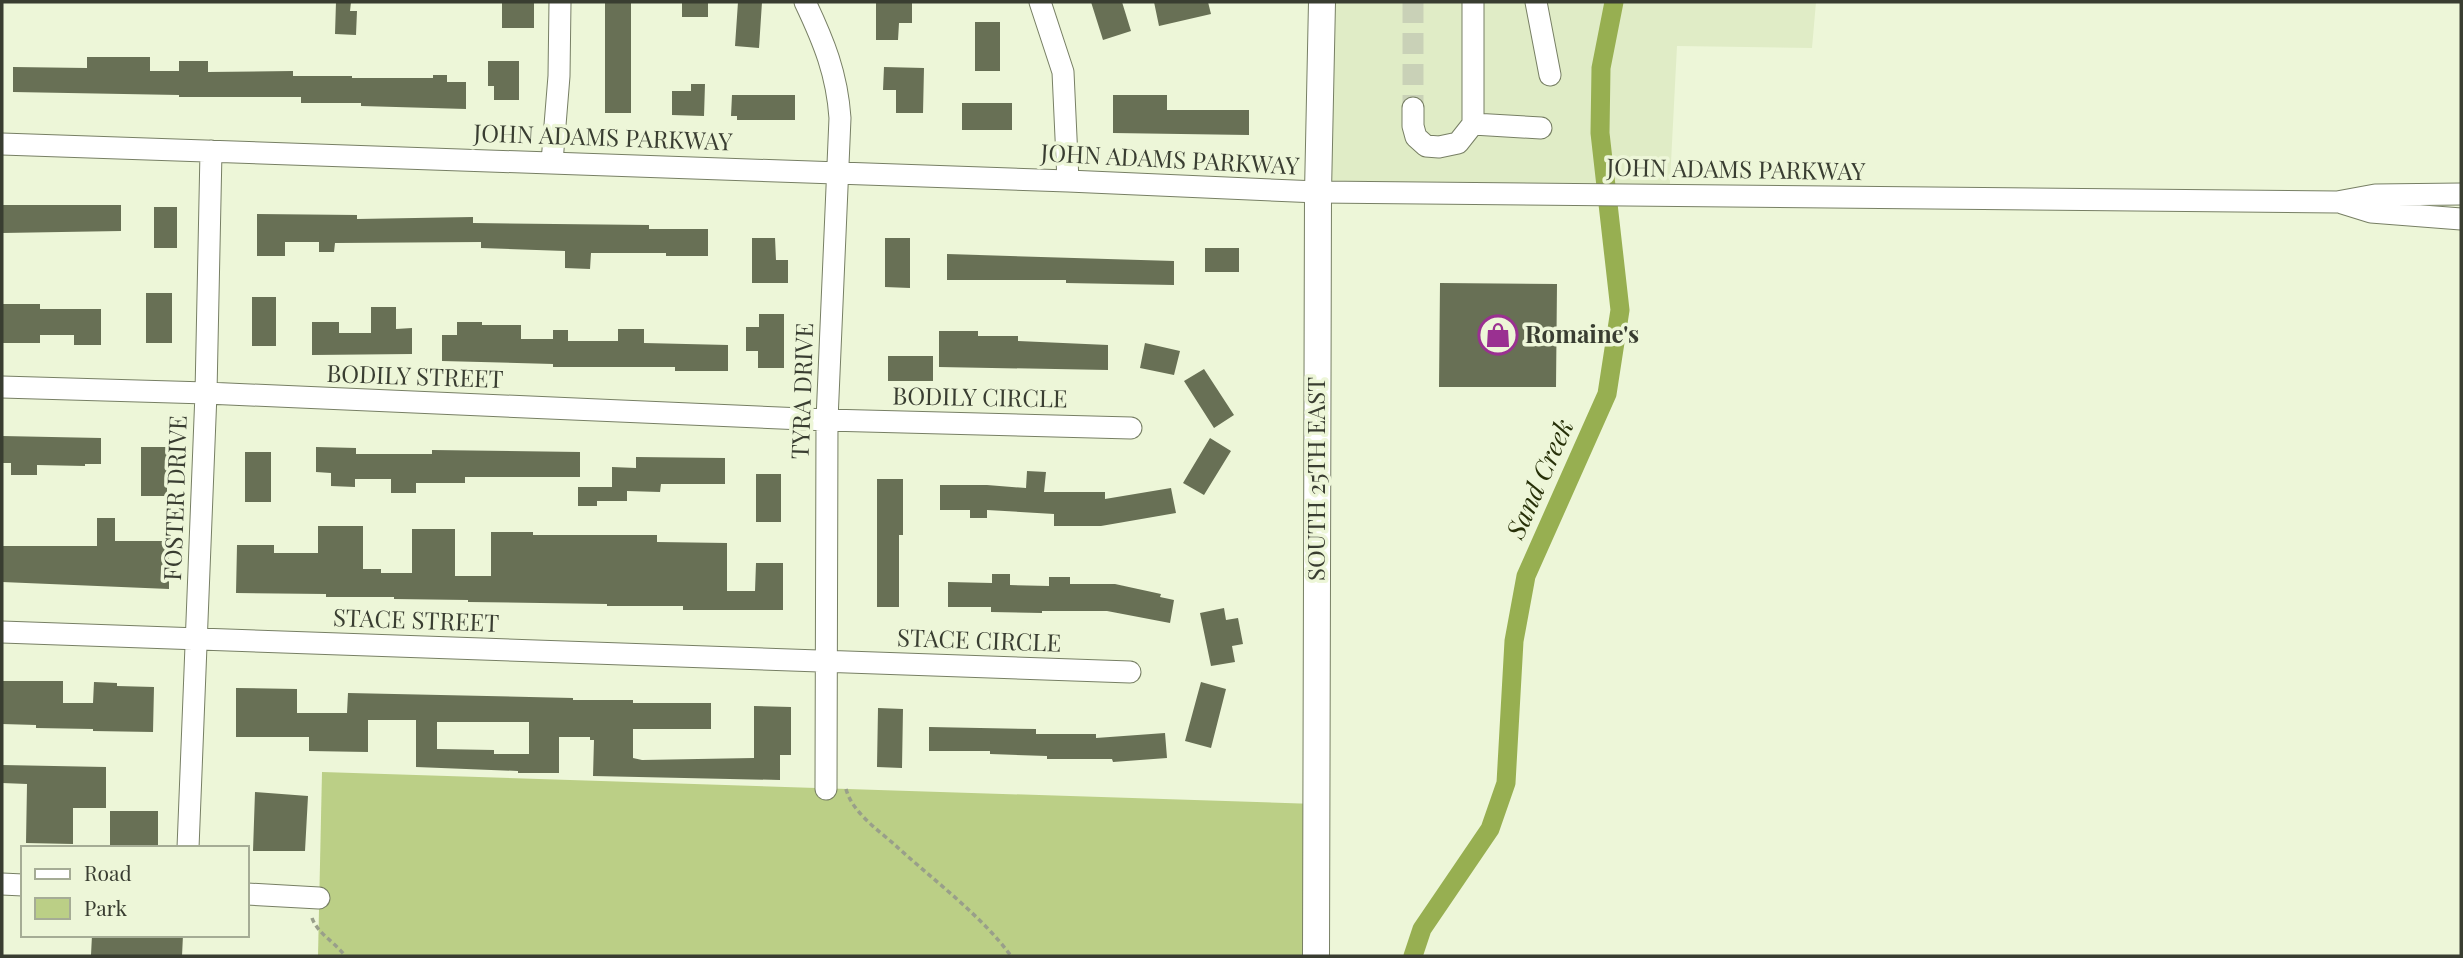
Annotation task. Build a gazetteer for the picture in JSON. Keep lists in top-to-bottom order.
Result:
{
  "streets": {
    "main road": ["SOUTH 25TH EAST"],
    "street": [
      "JOHN ADAMS PARKWAY",
      "BODILY STREET",
      "TYRA DRIVE",
      "BODILY CIRCLE",
      "FOSTER DRIVE",
      "STACE STREET",
      "STACE CIRCLE"
    ]
  },
  "crossings": [
    ["JOHN ADAMS PARKWAY", "TYRA DRIVE"],
    ["JOHN ADAMS PARKWAY", "SOUTH 25TH EAST"],
    ["JOHN ADAMS PARKWAY", "FOSTER DRIVE"],
    ["BODILY STREET", "TYRA DRIVE"],
    ["BODILY STREET", "BODILY CIRCLE"],
    ["BODILY STREET", "FOSTER DRIVE"],
    ["TYRA DRIVE", "BODILY CIRCLE"],
    ["TYRA DRIVE", "STACE STREET"],
    ["TYRA DRIVE", "STACE CIRCLE"],
    ["FOSTER DRIVE", "STACE STREET"],
    ["STACE STREET", "STACE CIRCLE"]
  ],
  "water": ["Sand Creek"],
  "places": {
    "shop": ["Romaine's"]
  },
  "legend": ["Road", "Park"]
}
